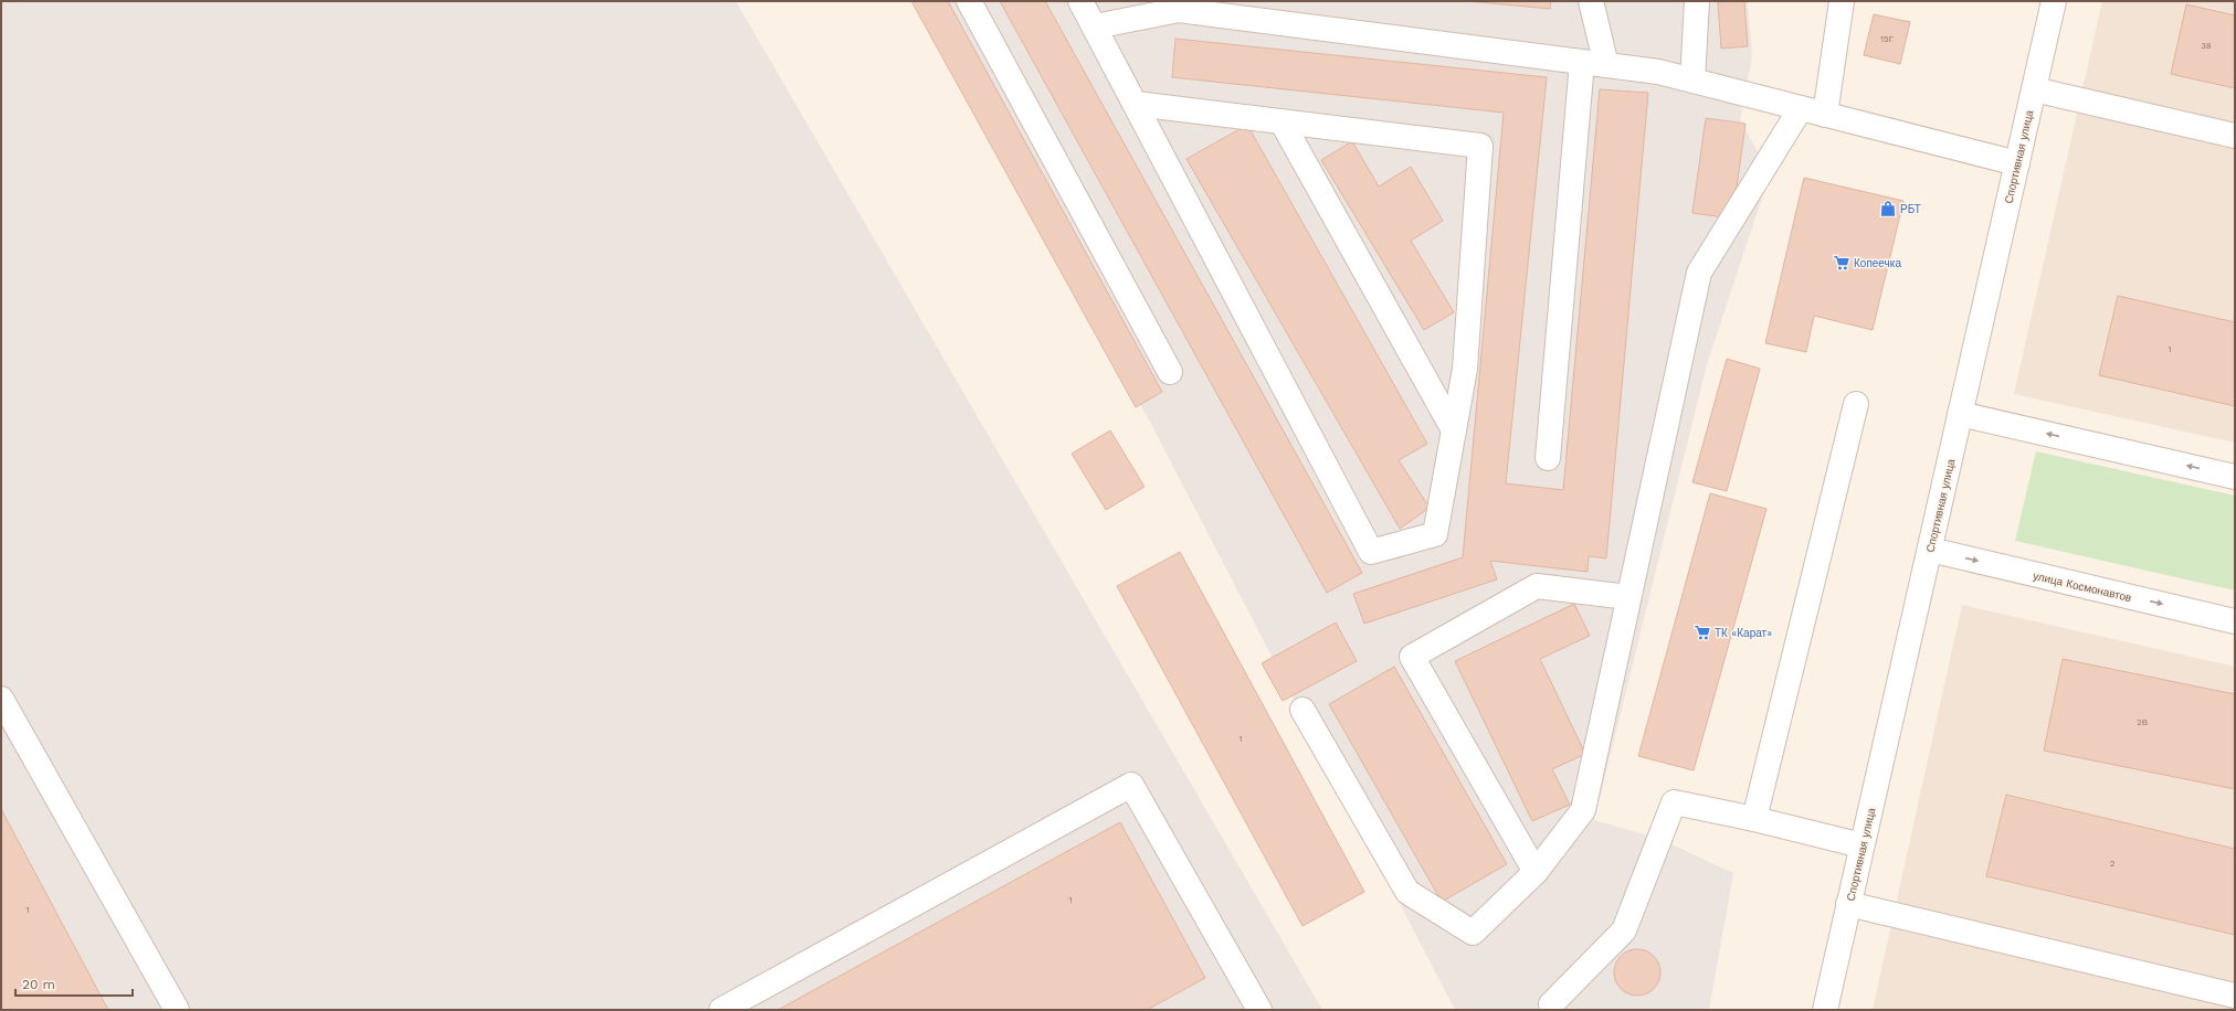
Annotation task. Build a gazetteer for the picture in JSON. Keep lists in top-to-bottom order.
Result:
{
  "streets": {
    "street": ["Спортивная улица", "улица Космонавтов"]
  },
  "crossings": [
    ["Спортивная улица", "улица Космонавтов"]
  ],
  "places": {
    "shop": ["РБТ"],
    "supermarket": ["Копеечка", "ТК «Карат»"]
  },
  "house_numbers": [
    "15Г",
    "38",
    "1",
    "2В",
    "1",
    "2",
    "1",
    "1"
  ],
  "scale_bar": "20 m"
}
